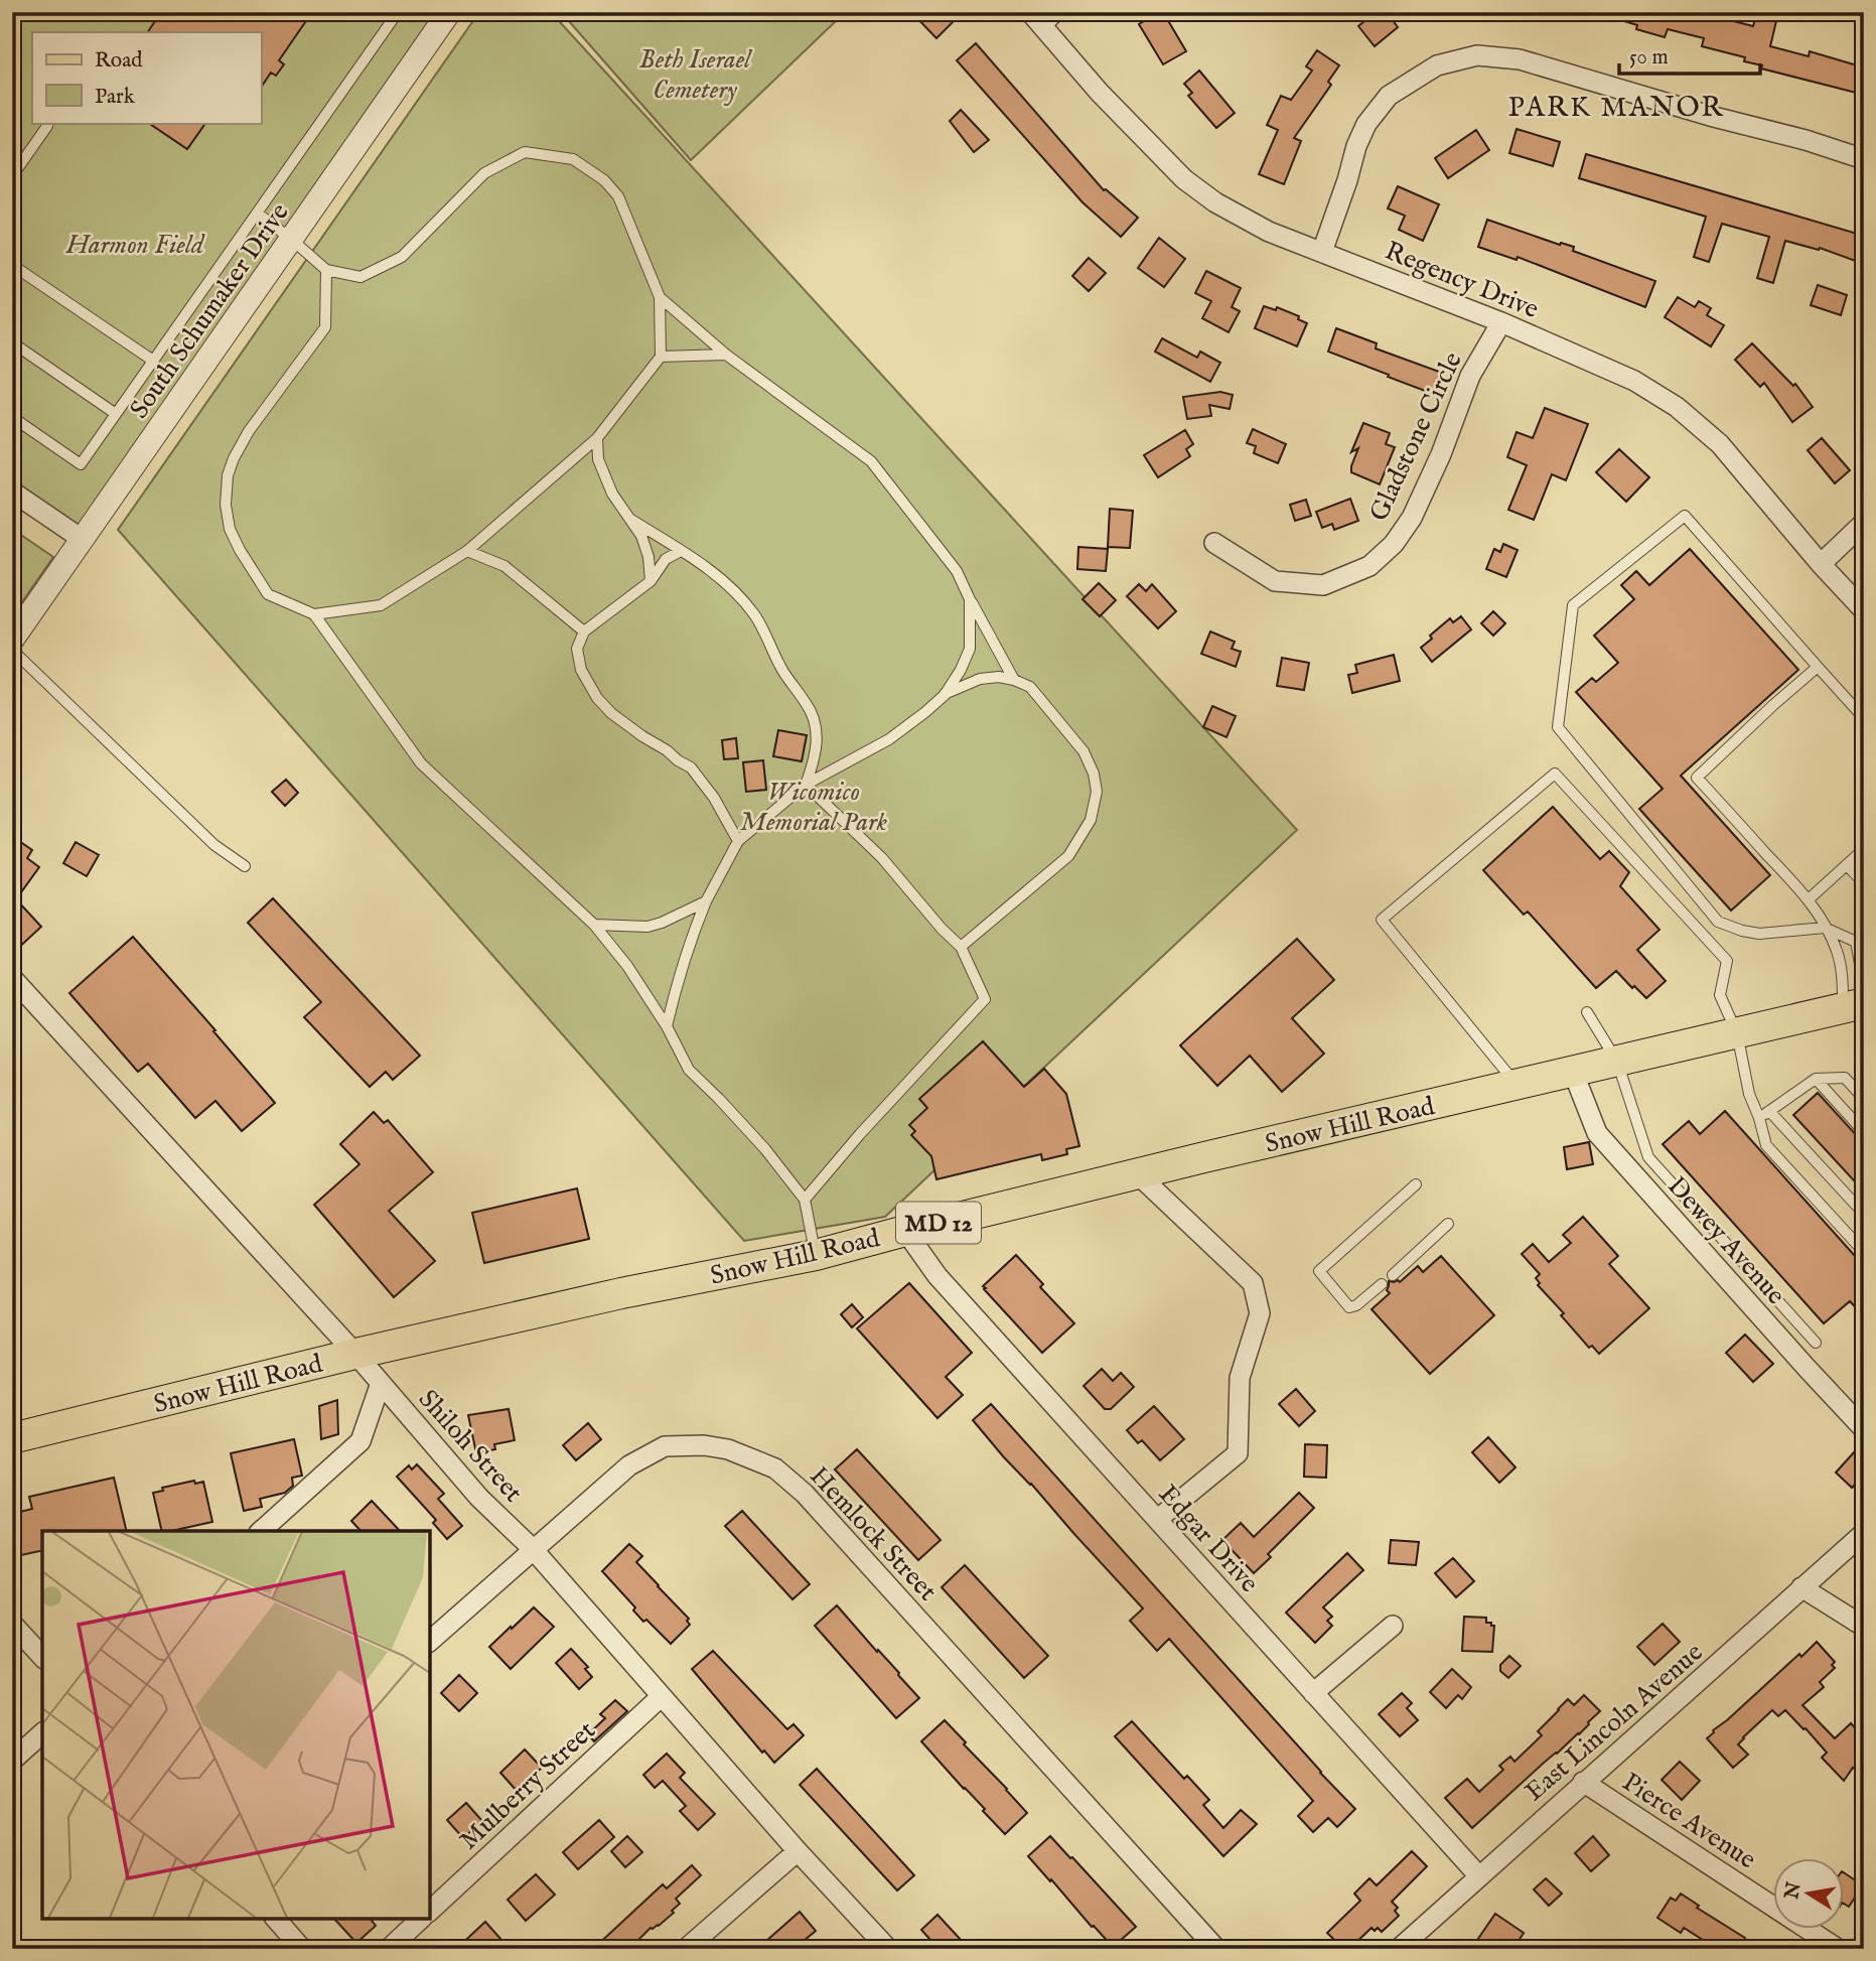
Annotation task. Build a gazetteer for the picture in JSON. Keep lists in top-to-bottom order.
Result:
{
  "streets": {
    "main road": ["Snow Hill Road", "MD 12"],
    "street": [
      "Regency Drive",
      "South Schumaker Drive",
      "Gladstone Circle",
      "Dewey Avenue",
      "Shiloh Street",
      "Hemlock Street",
      "Edgar Drive",
      "East Lincoln Avenue",
      "Mulberry Street",
      "Pierce Avenue"
    ]
  },
  "crossings": [
    ["Regency Drive", "Gladstone Circle"],
    ["Snow Hill Road", "Dewey Avenue"],
    ["Snow Hill Road", "Shiloh Street"],
    ["Snow Hill Road", "Edgar Drive"],
    ["Shiloh Street", "Hemlock Street"],
    ["Shiloh Street", "Mulberry Street"],
    ["Edgar Drive", "East Lincoln Avenue"],
    ["East Lincoln Avenue", "Pierce Avenue"]
  ],
  "districts": ["PARK MANOR"],
  "parks": ["Beth Iserael Cemetery", "Harmon Field", "Wicomico Memorial Park"],
  "legend": ["Road", "Park"],
  "scale_bar": "50 m",
  "north": "left"
}
